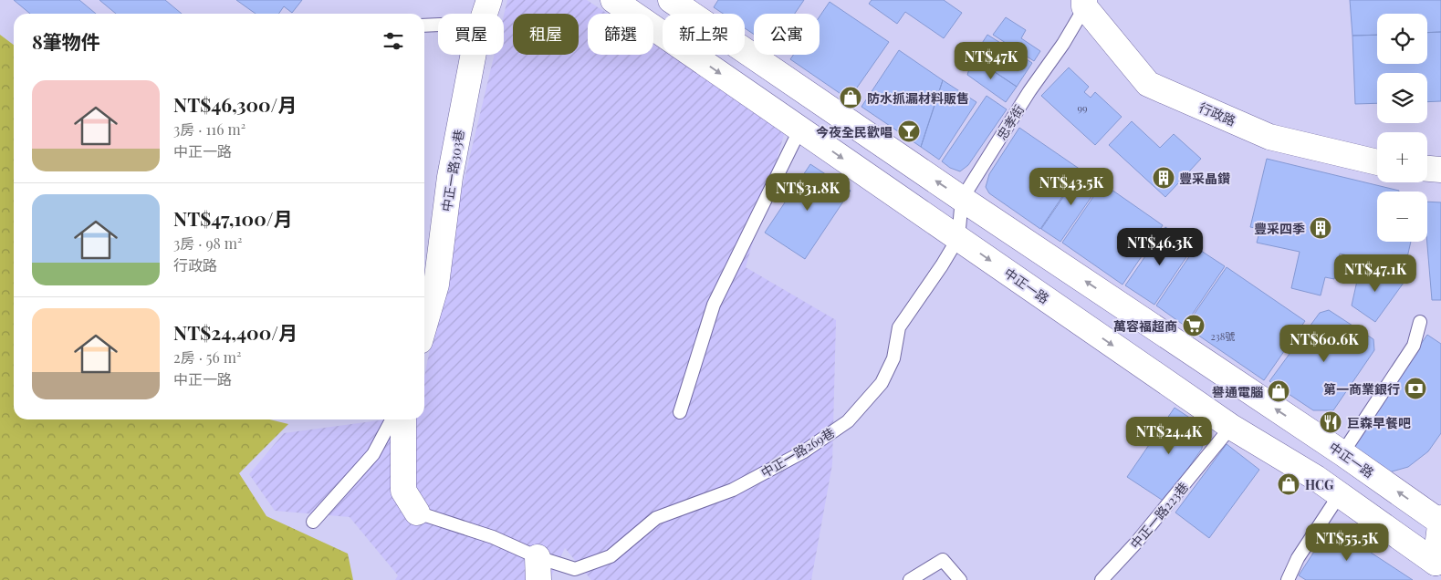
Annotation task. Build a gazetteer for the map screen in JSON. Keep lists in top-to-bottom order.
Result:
{
  "streets": {
    "main road": ["行政路", "中正一路303巷", "中正一路"],
    "lane": ["忠孝街", "中正一路269巷", "中正一路223巷"]
  },
  "crossings": [
    ["行政路", "忠孝街"],
    ["忠孝街", "中正一路"],
    ["忠孝街", "中正一路269巷"],
    ["中正一路", "中正一路269巷"],
    ["中正一路", "中正一路223巷"]
  ],
  "places": {
    "shop": ["防水抓漏材料販售", "譽通電腦", "HCG"],
    "bar": ["今夜全民歡唱"],
    "building": ["豐采晶鑽", "豐采四季"],
    "supermarket": ["萬容福超商"],
    "bank": ["第一商業銀行"],
    "restaurant": ["巨森早餐吧"]
  },
  "house_numbers": ["99", "238號"],
  "page": {
    "map_buttons": ["+", "−"],
    "chip": [
      "買屋",
      "租屋",
      "篩選",
      "新上架",
      "公寓"
    ],
    "heading": "8筆物件",
    "price": [
      "NT$47K",
      "NT$43.5K",
      "NT$31.8K",
      "NT$46.3K",
      "NT$47.1K",
      "NT$60.6K",
      "NT$24.4K",
      "NT$55.5K"
    ],
    "list": [
      {
        "name": "NT$46,300/月",
        "note": "3房 · 116 m² · 中正一路"
      },
      {
        "name": "NT$47,100/月",
        "note": "3房 · 98 m² · 行政路"
      },
      {
        "name": "NT$24,400/月",
        "note": "2房 · 56 m² · 中正一路"
      }
    ]
  }
}
